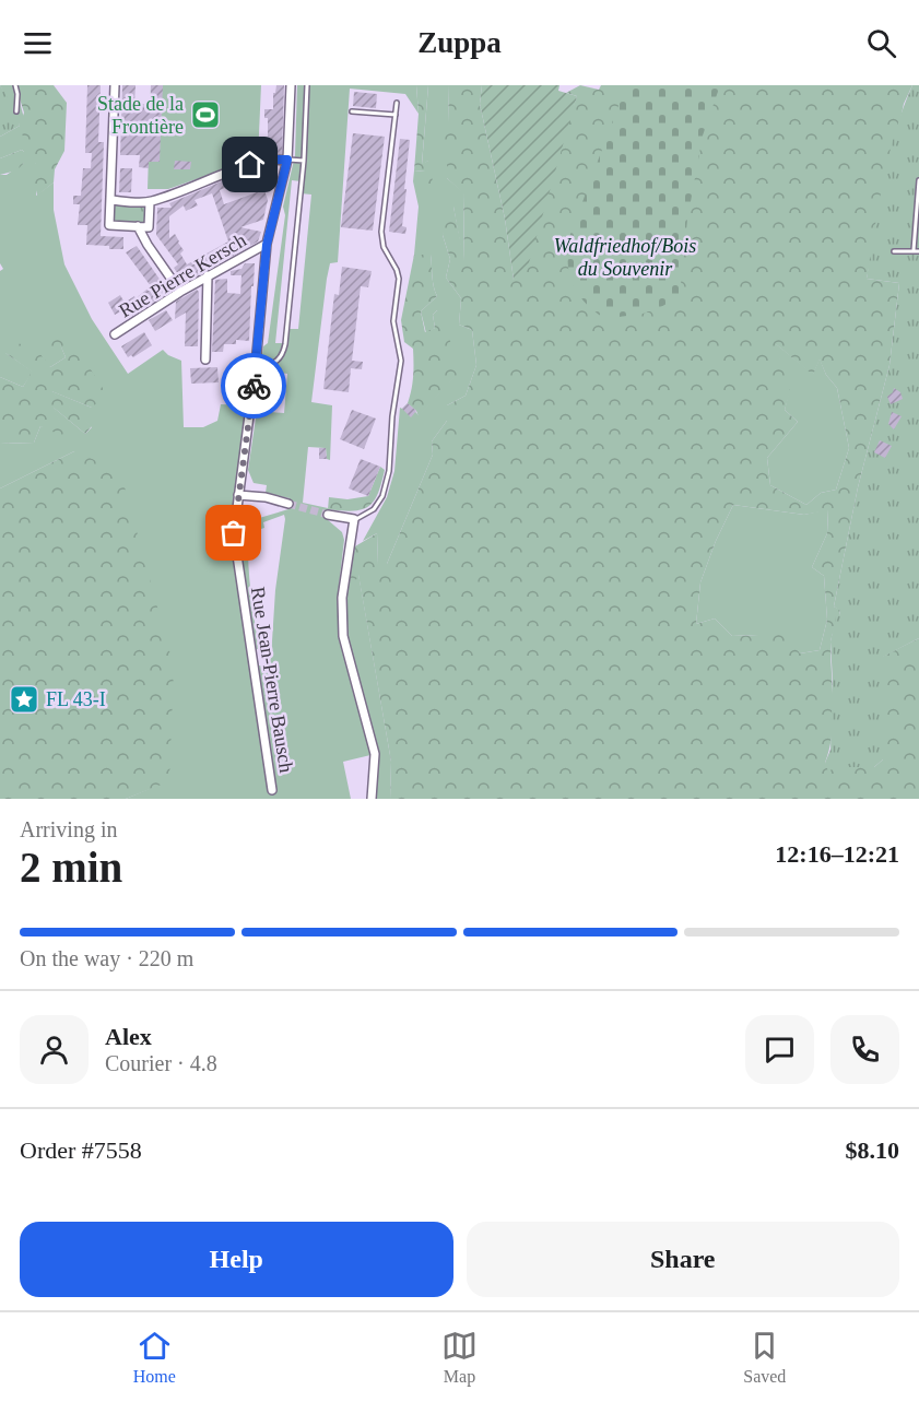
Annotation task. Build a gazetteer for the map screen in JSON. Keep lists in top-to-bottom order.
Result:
{
  "streets": {
    "street": ["Rue Pierre Kersch", "Rue Jean-Pierre Bausch"]
  },
  "crossings": [
    ["Rue Pierre Kersch", "Rue Jean-Pierre Bausch"]
  ],
  "parks": ["Waldfriedhof/Bois du Souvenir"],
  "places": {
    "sports": ["Stade de la Frontière"],
    "place": ["FL 43-I"]
  },
  "page": {
    "header": "Zuppa",
    "heading": ["2 min", "Arriving in", "12:16–12:21"],
    "panel": [
      "Alex",
      "Courier · 4.8",
      "Order #7558",
      "$8.10"
    ],
    "bar": "On the way · 220 m",
    "buttons": ["Help", "Share"],
    "tabs": ["Home", "Map", "Saved"]
  }
}
